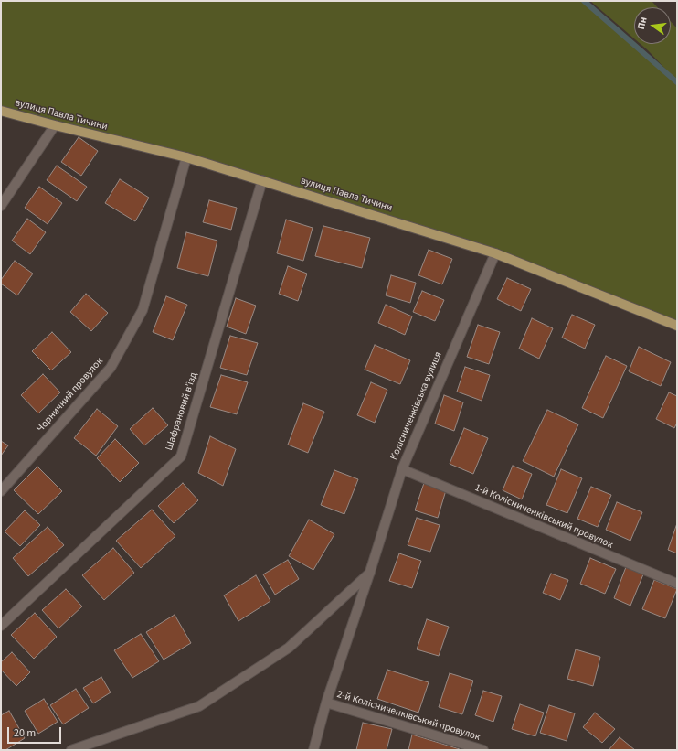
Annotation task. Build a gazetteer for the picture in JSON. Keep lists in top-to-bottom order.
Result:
{
  "streets": {
    "main road": ["вулиця Павла Тичини"],
    "street": [
      "Чорничний провулок",
      "Колісниченківська вулиця",
      "Шафрановий в'їзд",
      "1-й Колісниченківський провулок",
      "2-й Колісниченківський провулок"
    ]
  },
  "crossings": [
    ["вулиця Павла Тичини", "Чорничний провулок"],
    ["вулиця Павла Тичини", "Колісниченківська вулиця"],
    ["вулиця Павла Тичини", "Шафрановий в'їзд"],
    ["Колісниченківська вулиця", "1-й Колісниченківський провулок"],
    ["Колісниченківська вулиця", "2-й Колісниченківський провулок"]
  ],
  "scale_bar": "20 m",
  "north": "left"
}
